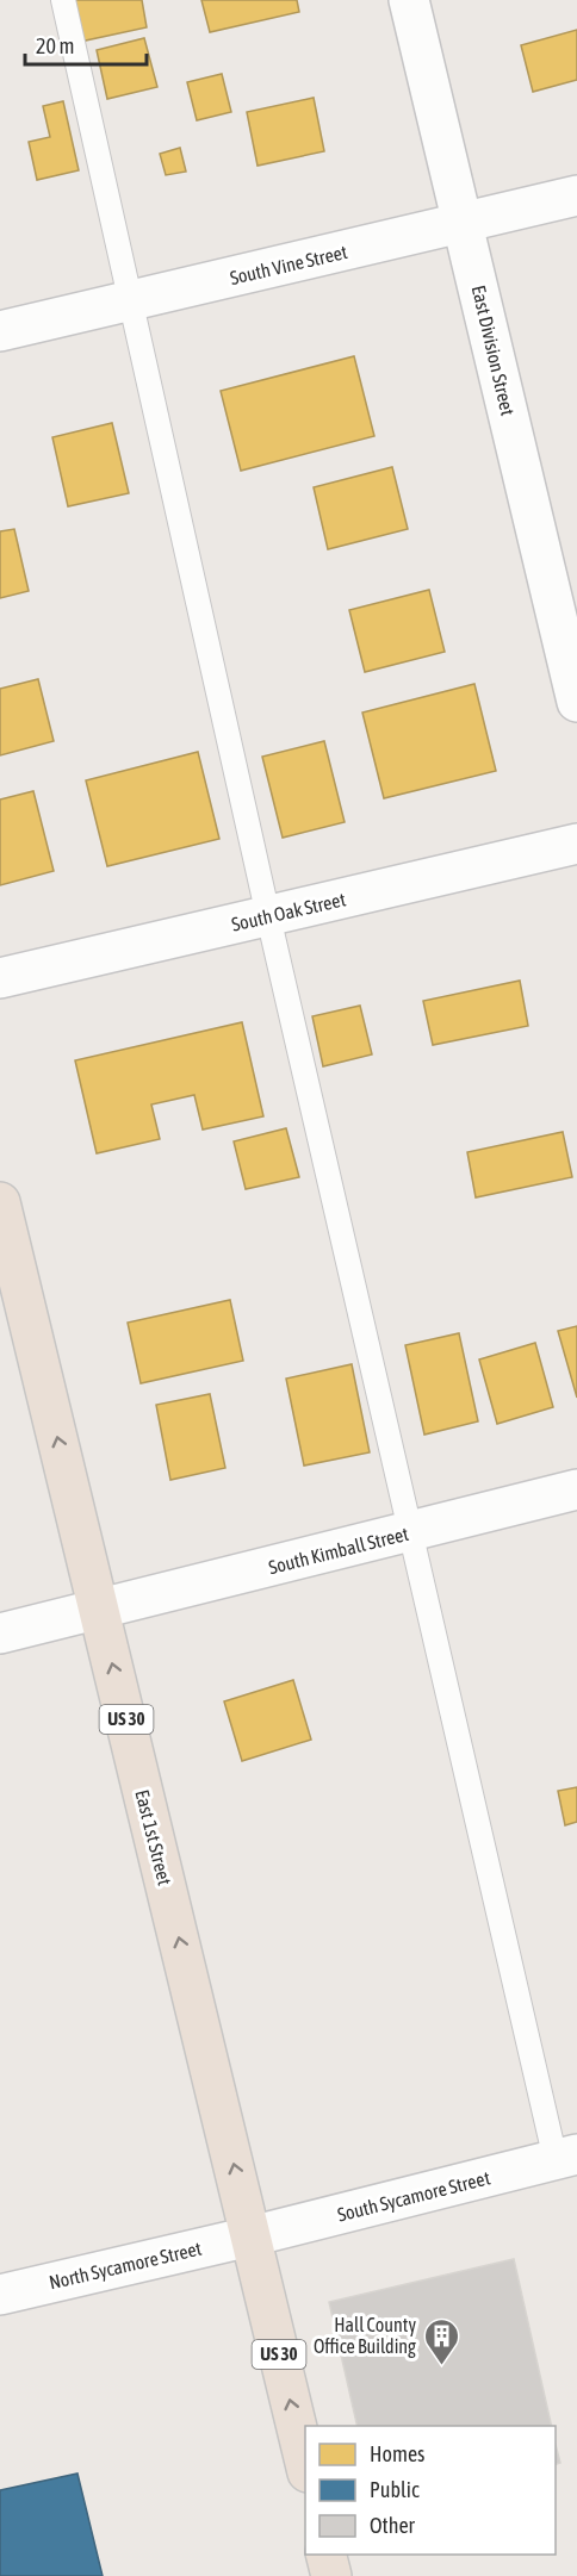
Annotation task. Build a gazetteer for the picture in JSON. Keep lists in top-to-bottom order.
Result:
{
  "streets": {
    "highway": ["US 30", "East 1st Street"],
    "street": [
      "South Vine Street",
      "East Division Street",
      "South Oak Street",
      "South Kimball Street",
      "South Sycamore Street",
      "North Sycamore Street"
    ]
  },
  "crossings": [
    ["South Vine Street", "East Division Street"],
    ["South Kimball Street", "East 1st Street"],
    ["East 1st Street", "South Sycamore Street"],
    ["East 1st Street", "North Sycamore Street"],
    ["South Sycamore Street", "North Sycamore Street"]
  ],
  "one_way": ["East 1st Street"],
  "places": {
    "building": ["Hall County Office Building"]
  },
  "legend": ["Homes", "Public", "Other"],
  "scale_bar": "20 m"
}
